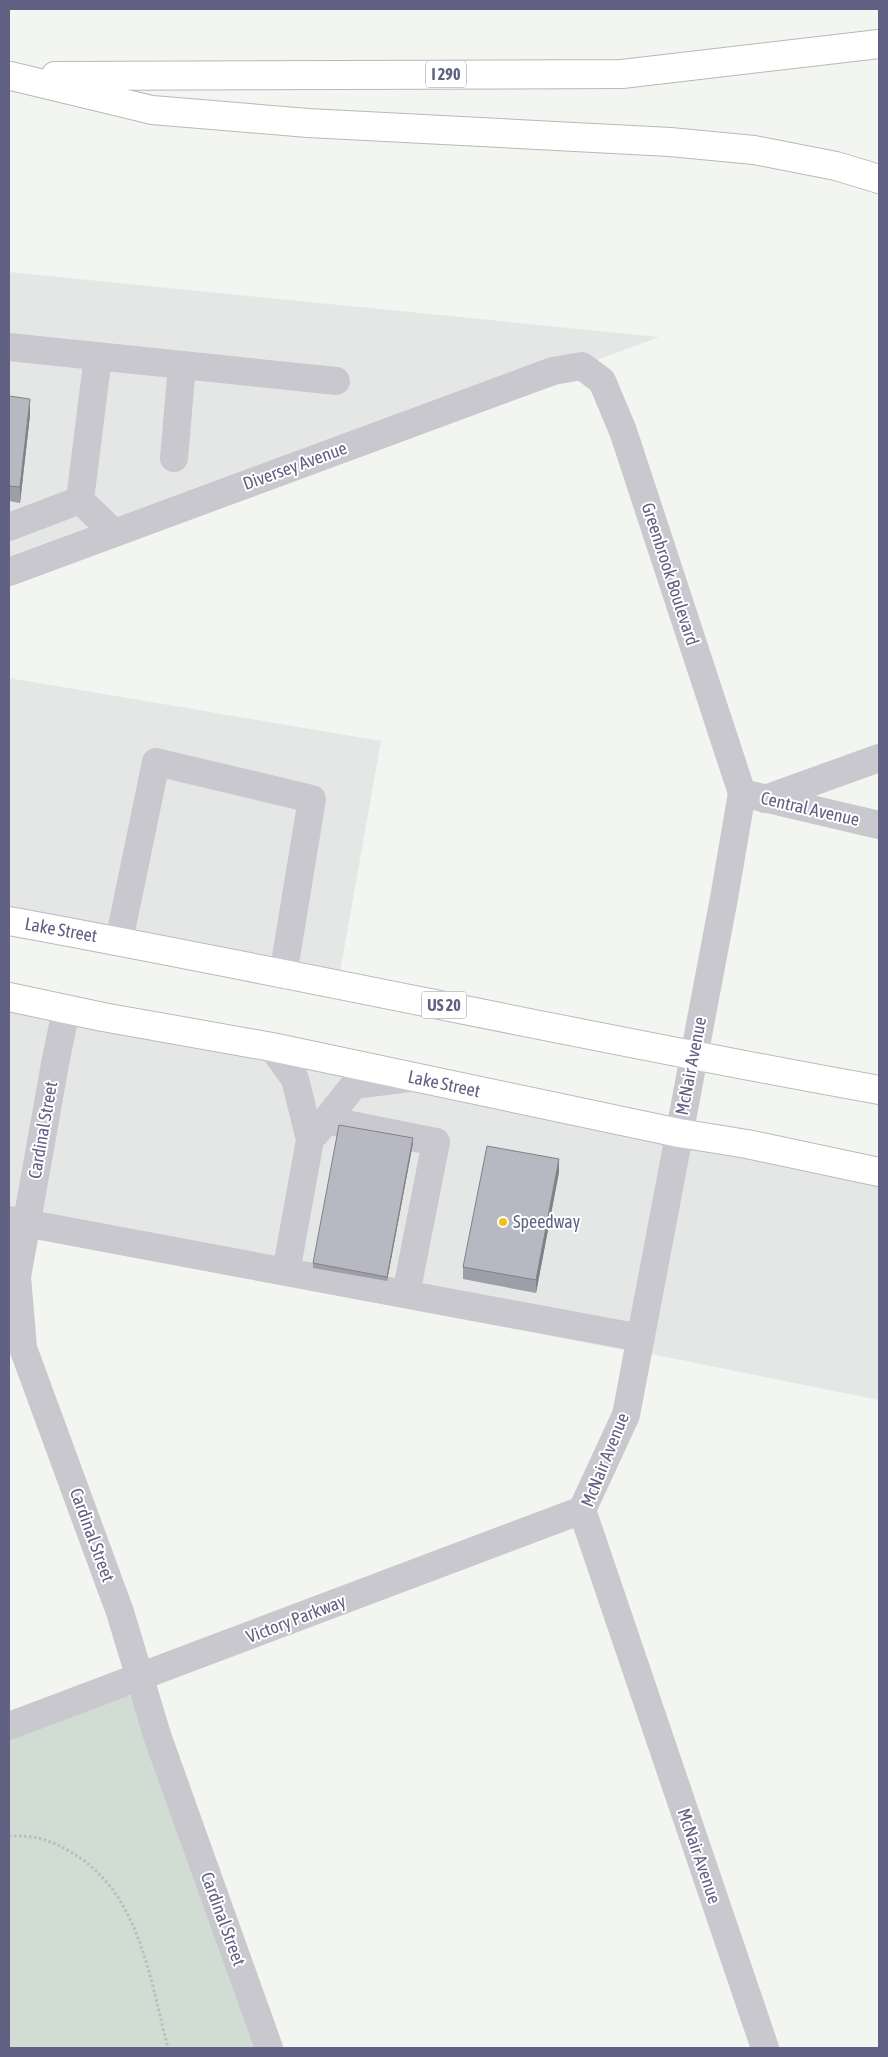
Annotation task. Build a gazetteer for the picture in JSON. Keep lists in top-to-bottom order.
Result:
{
  "streets": {
    "main road": ["I 290", "Lake Street", "US 20"],
    "street": [
      "Diversey Avenue",
      "Greenbrook Boulevard",
      "Central Avenue",
      "McNair Avenue",
      "Cardinal Street",
      "Victory Parkway"
    ]
  },
  "crossings": [
    ["Diversey Avenue", "Greenbrook Boulevard"],
    ["Greenbrook Boulevard", "Central Avenue"],
    ["Greenbrook Boulevard", "McNair Avenue"],
    ["Central Avenue", "McNair Avenue"],
    ["Lake Street", "McNair Avenue"],
    ["Lake Street", "Cardinal Street"],
    ["McNair Avenue", "Victory Parkway"],
    ["Cardinal Street", "Victory Parkway"]
  ],
  "places": ["Speedway"]
}
